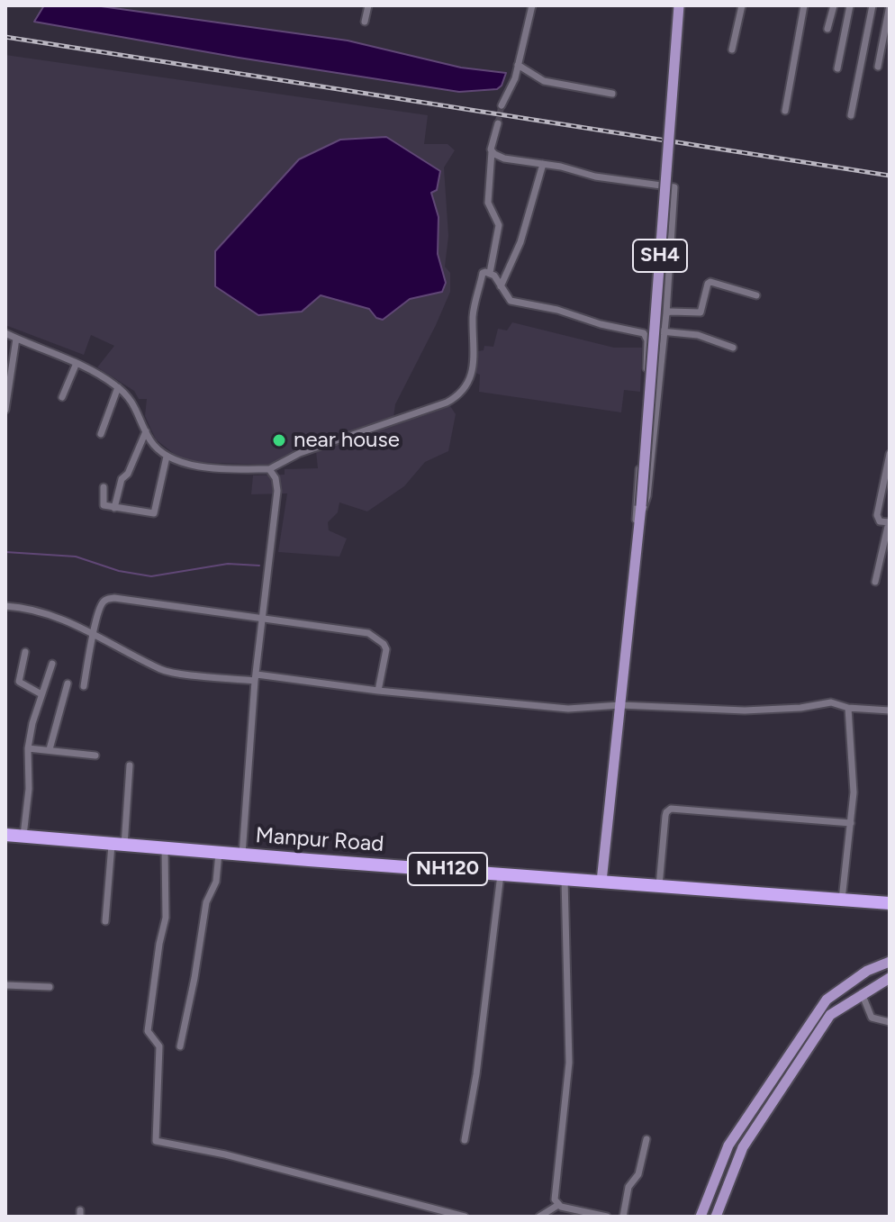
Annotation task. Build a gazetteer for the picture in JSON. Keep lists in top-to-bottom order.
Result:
{
  "streets": {
    "highway": ["Manpur Road", "NH120"],
    "main road": ["SH4"]
  },
  "crossings": [
    ["SH4", "Manpur Road"]
  ],
  "places": ["near house"]
}
